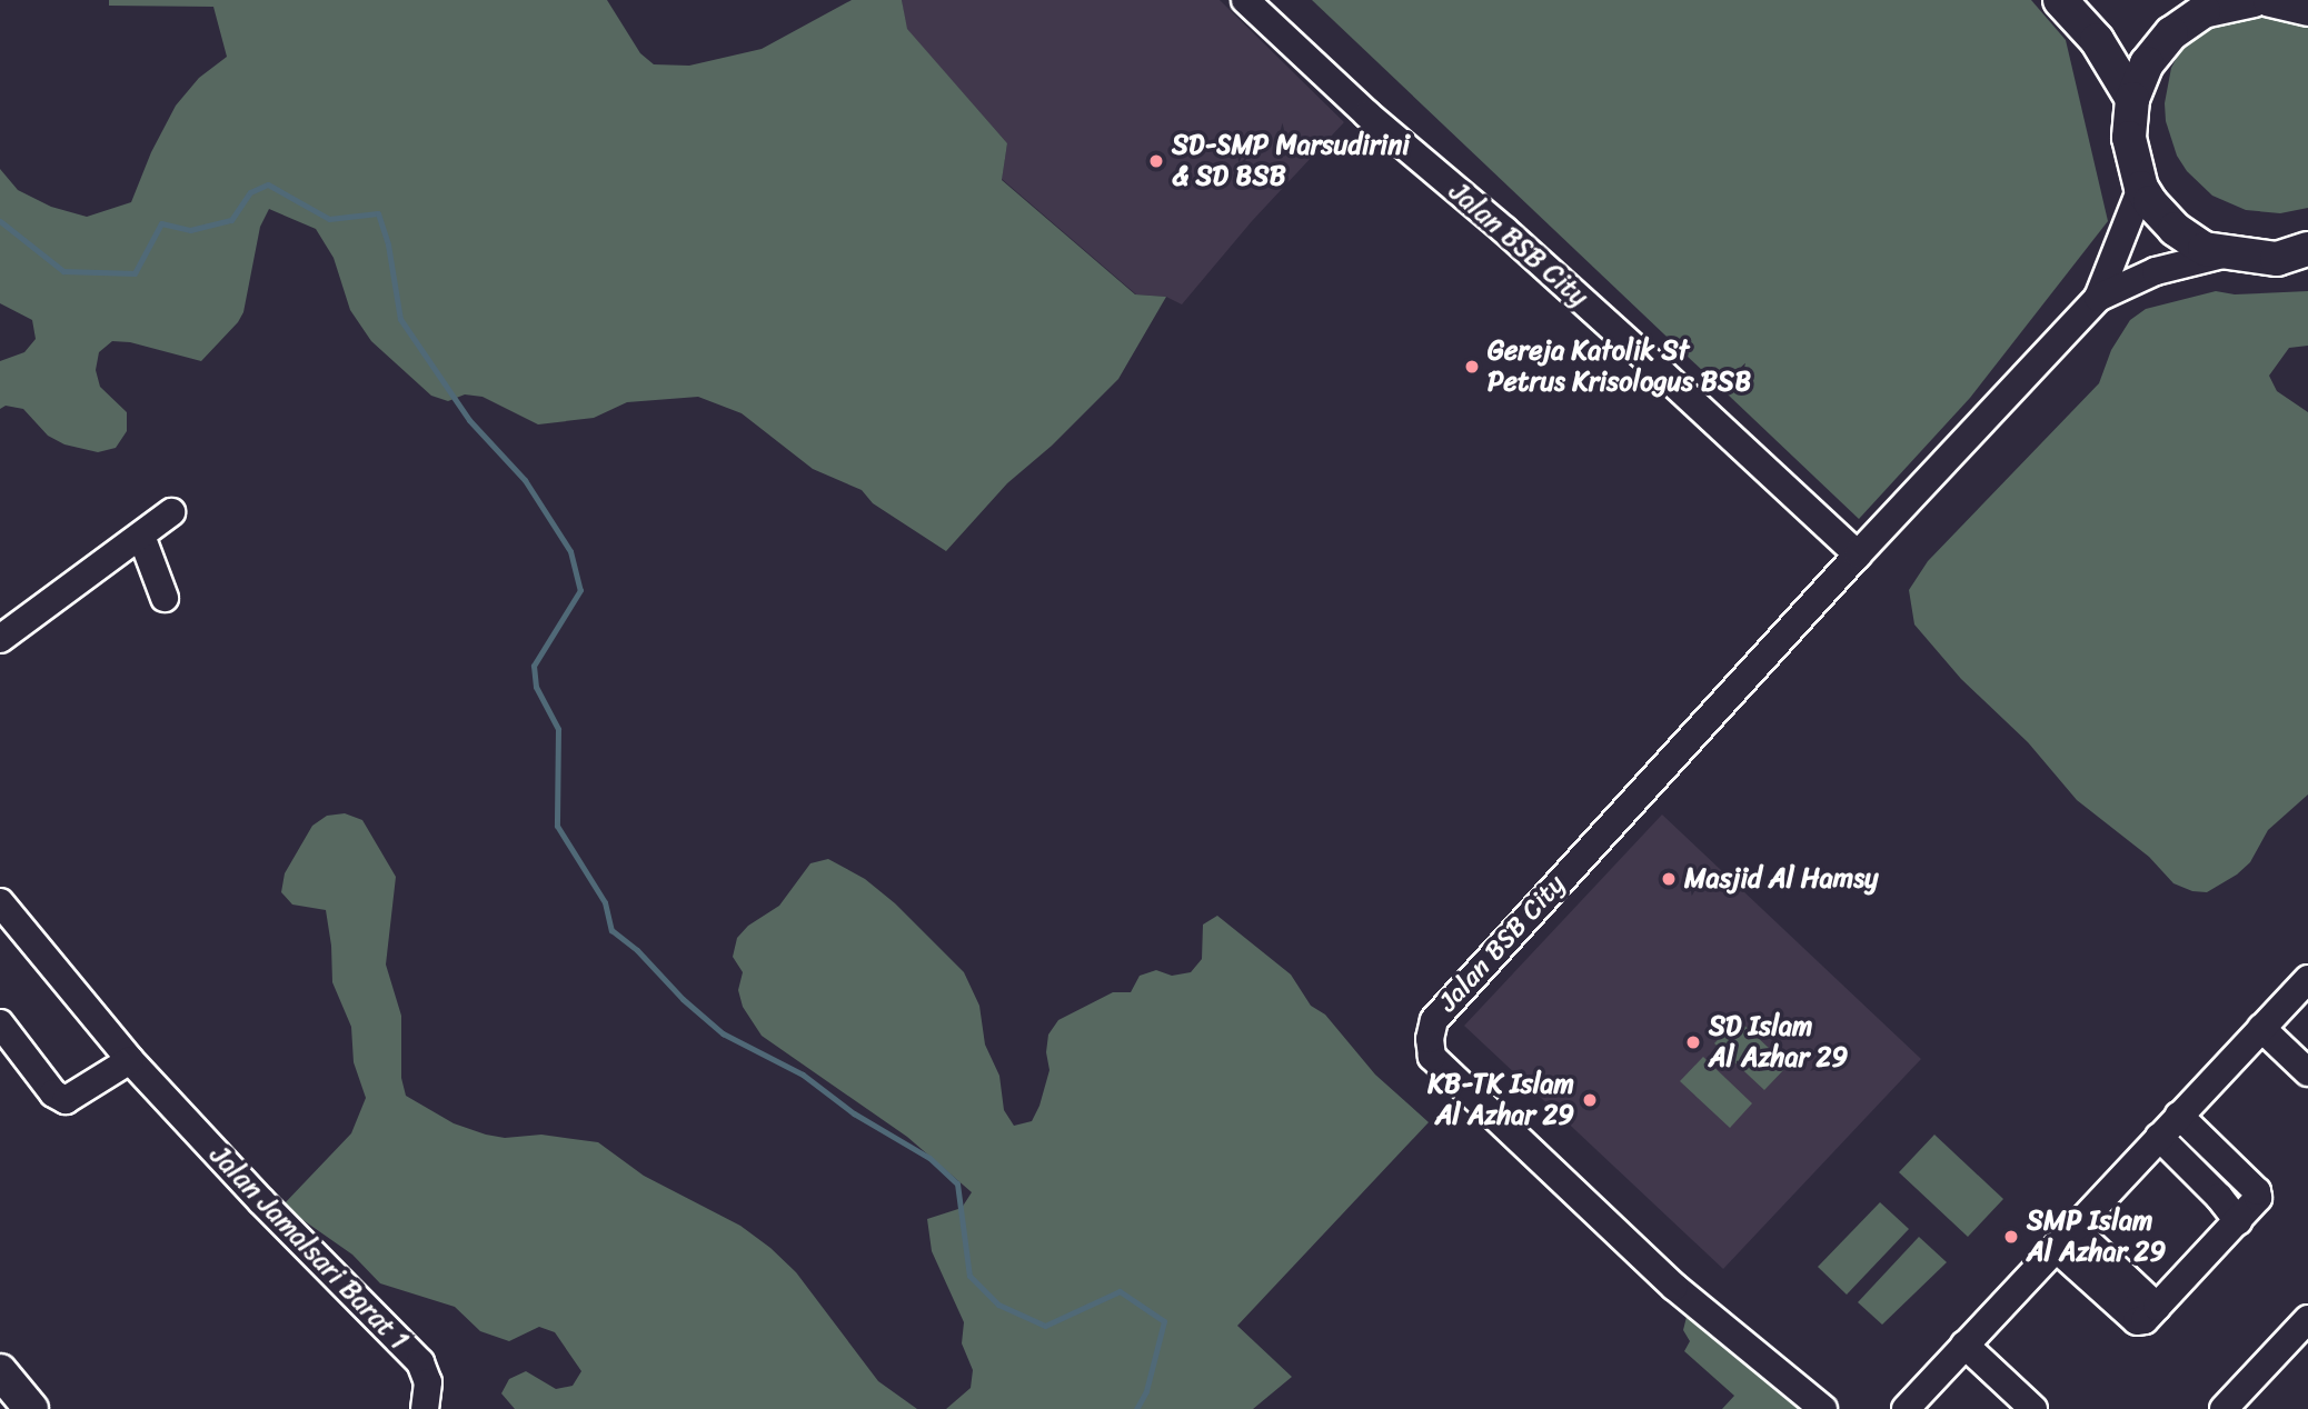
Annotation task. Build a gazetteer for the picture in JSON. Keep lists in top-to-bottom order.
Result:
{
  "streets": {
    "street": ["Jalan BSB City", "Jalan Jamalsari Barat 1"]
  },
  "places": [
    "SD-SMP Marsudirini & SD BSB",
    "Gereja Katolik St Petrus Krisologus BSB",
    "Masjid Al Hamsy",
    "SD Islam Al Azhar 29",
    "KB-TK Islam Al Azhar 29",
    "SMP Islam Al Azhar 29"
  ]
}
